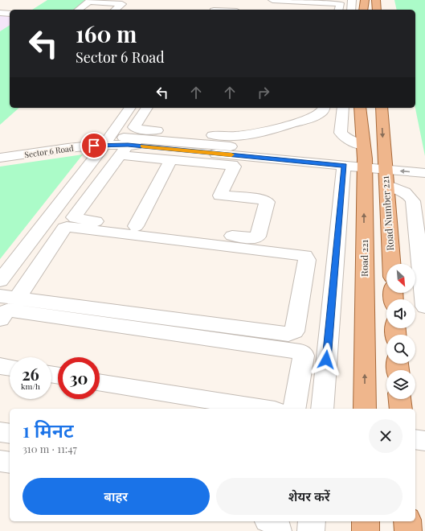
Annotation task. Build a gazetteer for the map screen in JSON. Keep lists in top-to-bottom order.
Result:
{
  "streets": {
    "main road": ["Road Number 221", "Road 221"],
    "street": ["Sector 6 Road"]
  },
  "crossings": [
    ["Sector 6 Road", "Road Number 221"],
    ["Sector 6 Road", "Road 221"]
  ],
  "one_way": ["Road 221"],
  "north": "bottom right",
  "page": {
    "turn": ["160 m", "Sector 6 Road"],
    "speed": "26 km/h",
    "limit": "30",
    "heading": ["1 मिनट", "310 m · 11:47"],
    "buttons": ["बाहर", "शेयर करें"]
  }
}
